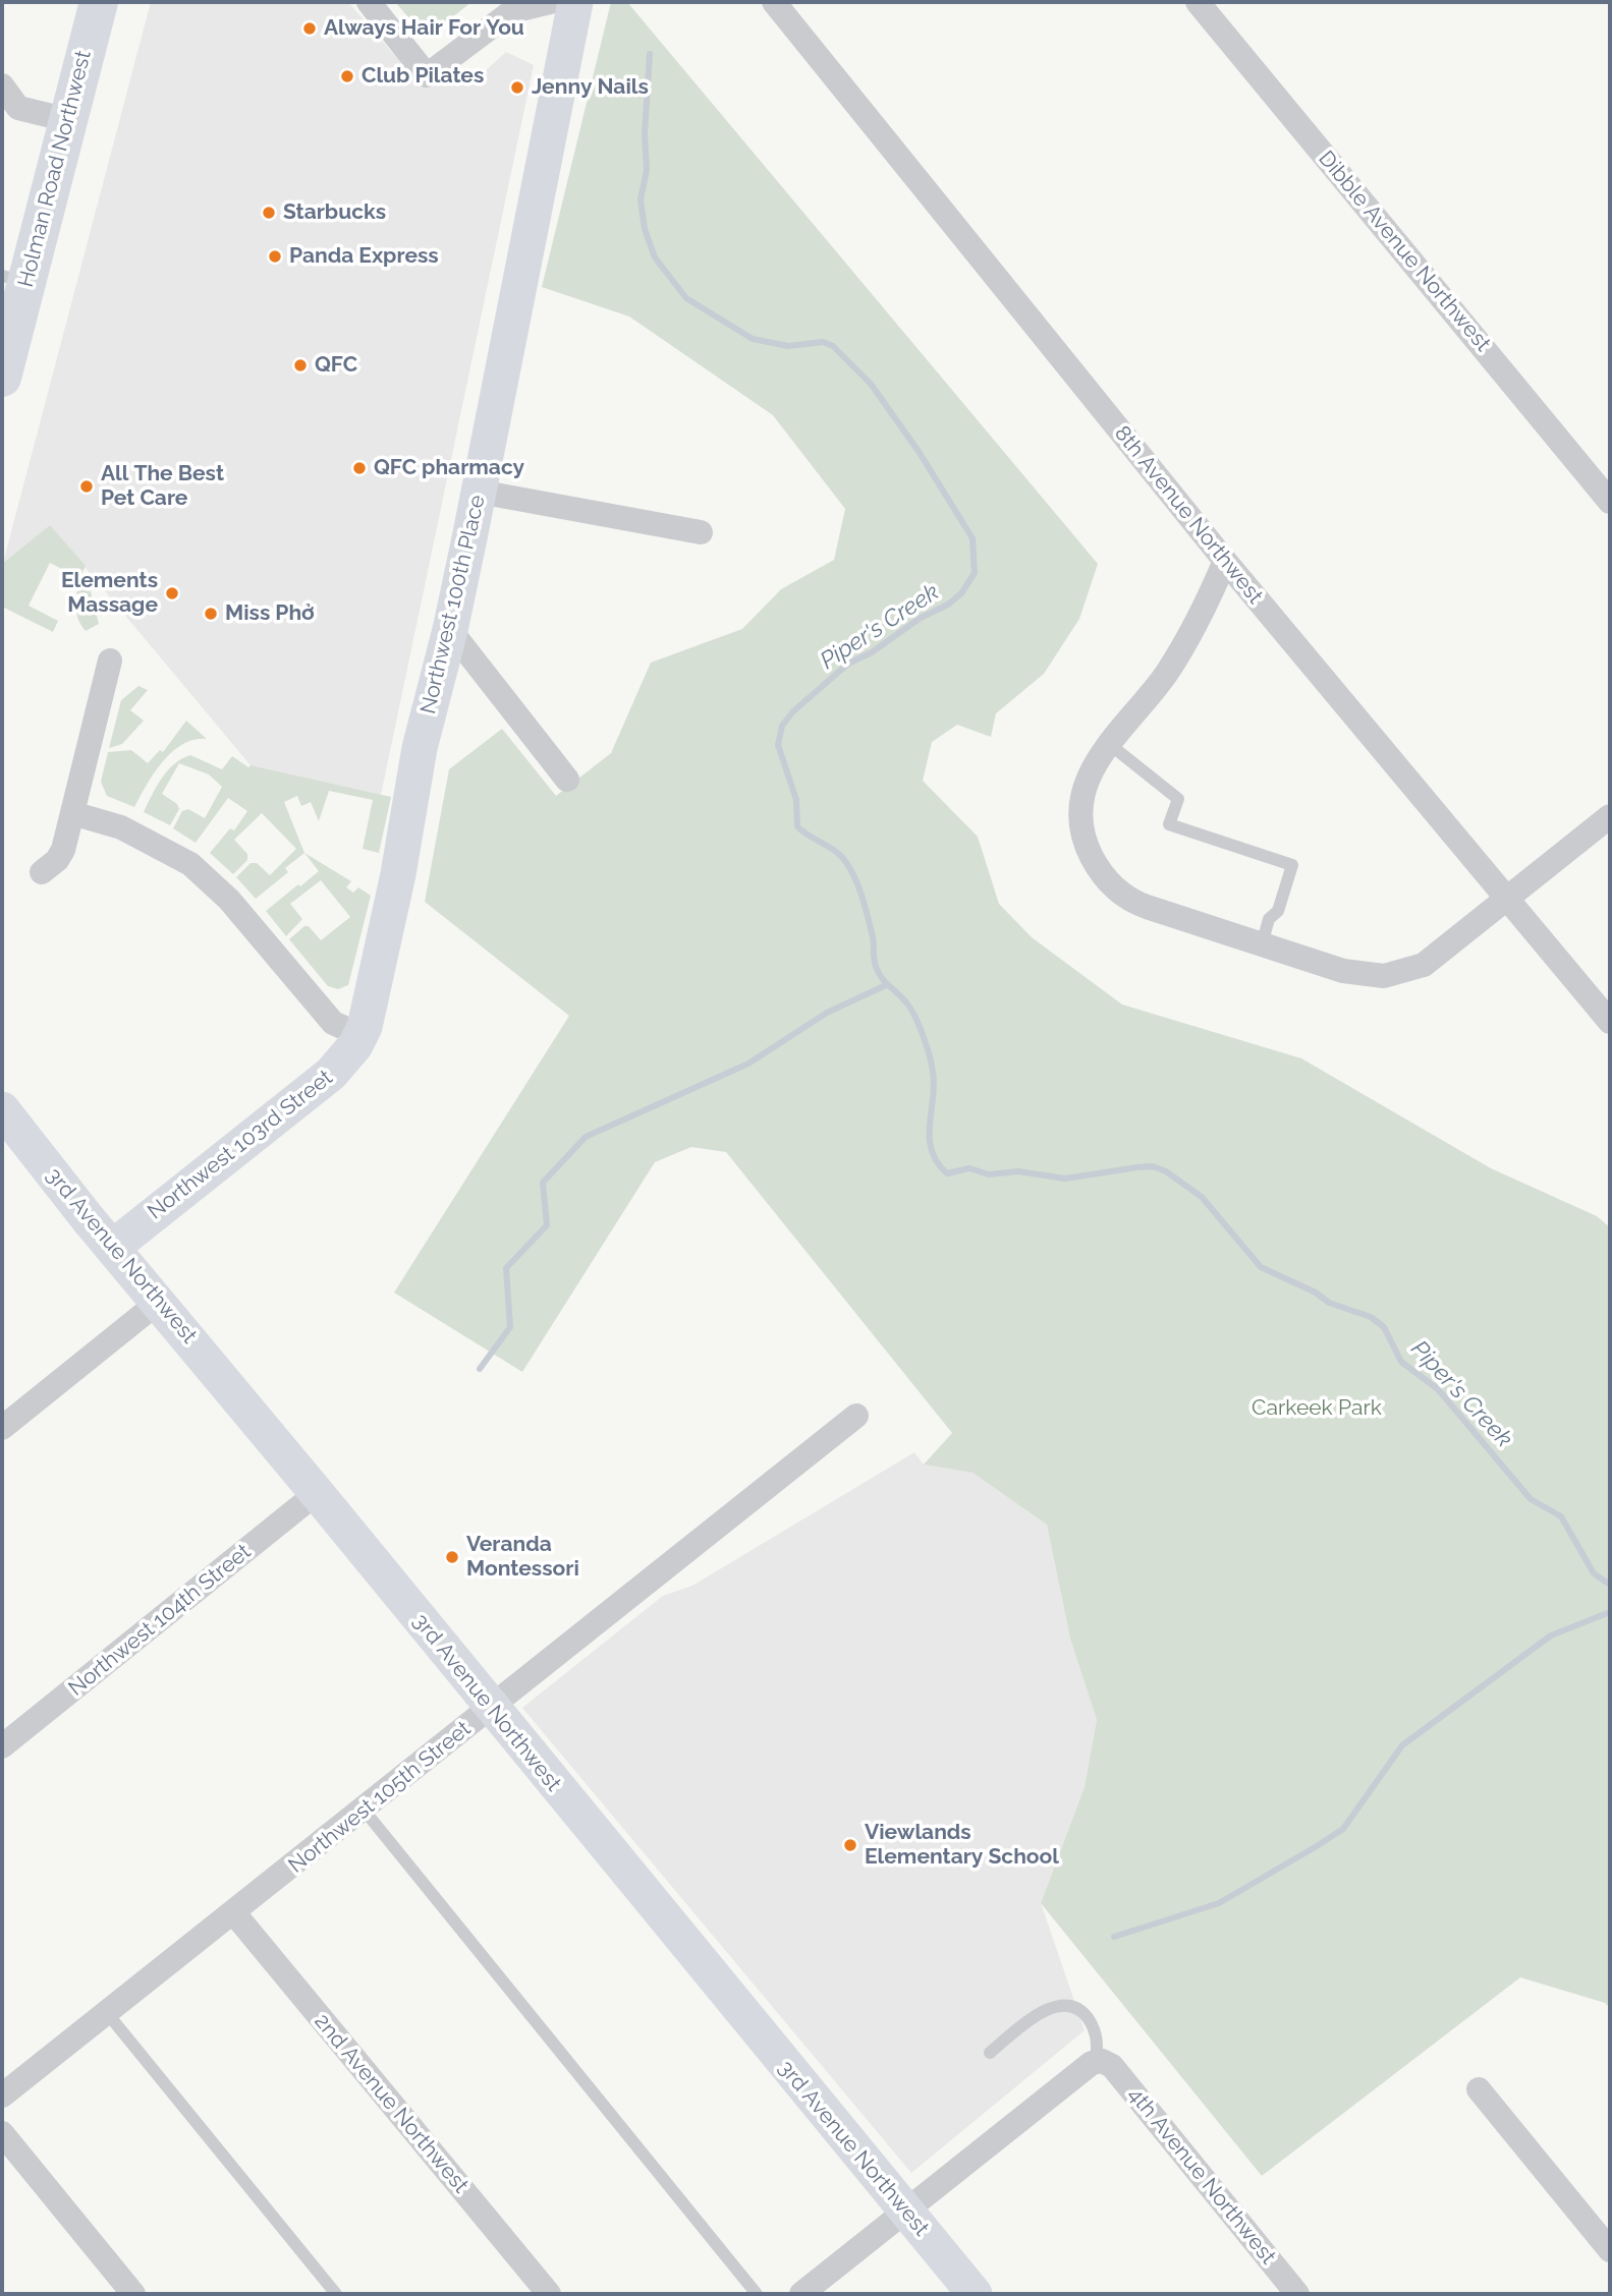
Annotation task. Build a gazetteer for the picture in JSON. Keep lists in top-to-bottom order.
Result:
{
  "streets": {
    "main road": ["Holman Road Northwest"],
    "street": [
      "Dibble Avenue Northwest",
      "8th Avenue Northwest",
      "Northwest 100th Place",
      "Northwest 103rd Street",
      "3rd Avenue Northwest",
      "Northwest 104th Street",
      "Northwest 105th Street",
      "2nd Avenue Northwest",
      "4th Avenue Northwest"
    ]
  },
  "crossings": [
    ["Northwest 100th Place", "Northwest 103rd Street"],
    ["Northwest 103rd Street", "3rd Avenue Northwest"],
    ["3rd Avenue Northwest", "Northwest 104th Street"],
    ["3rd Avenue Northwest", "Northwest 105th Street"],
    ["Northwest 105th Street", "2nd Avenue Northwest"]
  ],
  "water": ["Piper's Creek"],
  "parks": ["Carkeek Park"],
  "places": [
    "Always Hair For You",
    "Club Pilates",
    "Jenny Nails",
    "Starbucks",
    "Panda Express",
    "QFC",
    "QFC pharmacy",
    "All The Best Pet Care",
    "Elements Massage",
    "Miss Phở",
    "Veranda Montessori",
    "Viewlands Elementary School"
  ]
}
